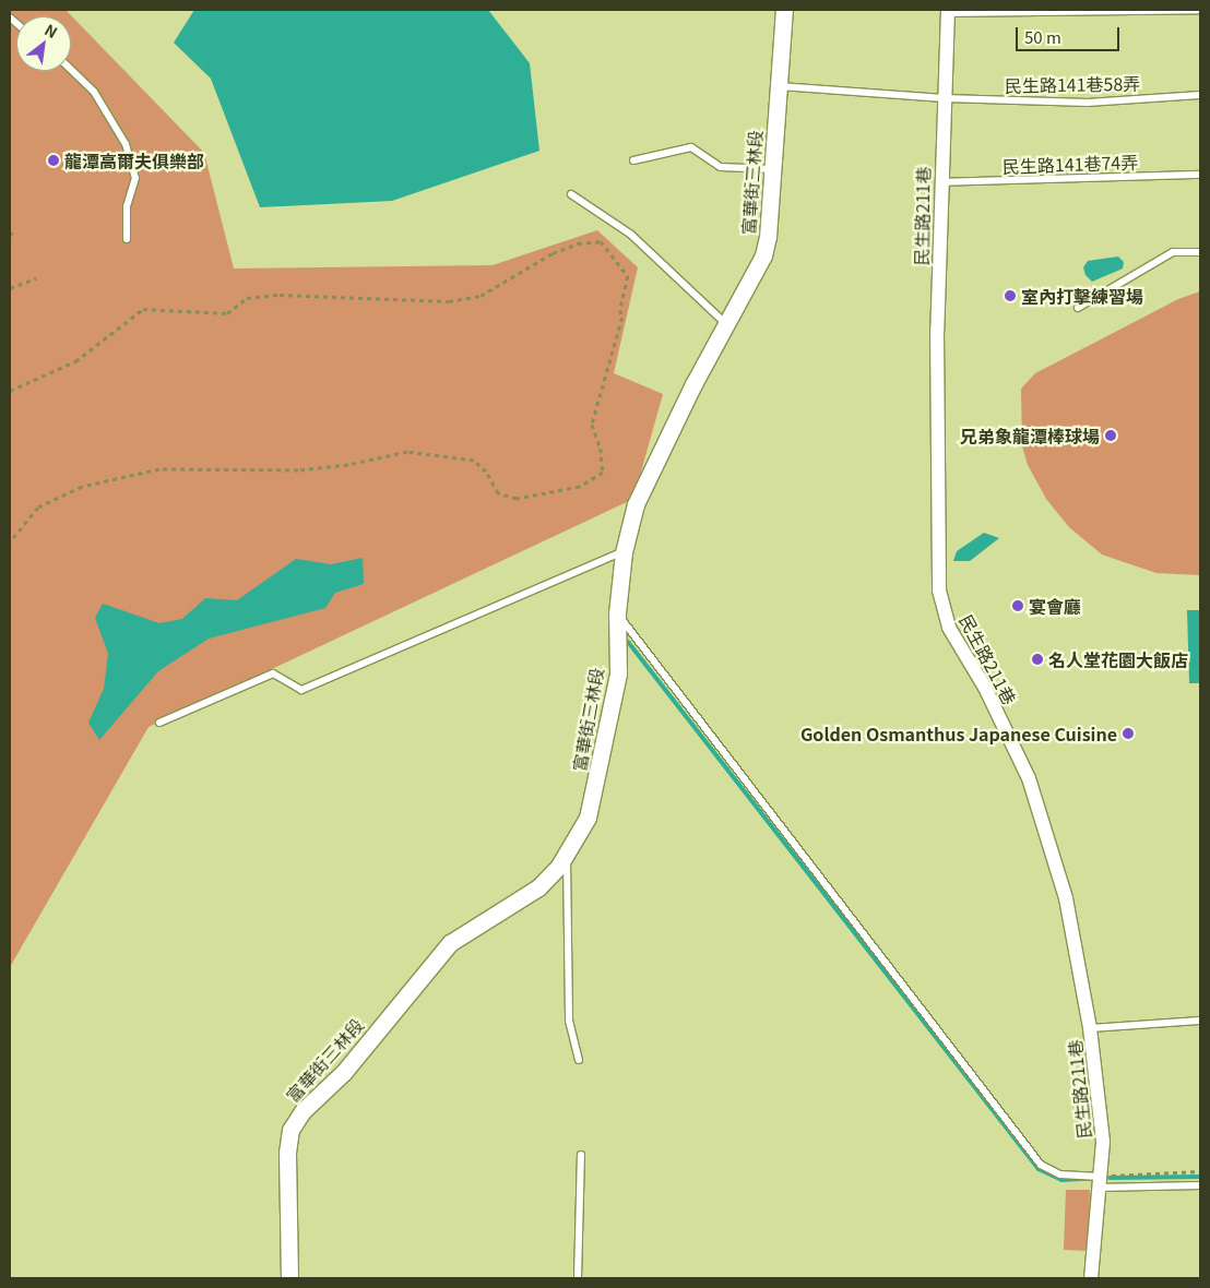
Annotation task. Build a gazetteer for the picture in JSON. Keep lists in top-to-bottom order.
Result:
{
  "streets": {
    "street": ["富華街三林段", "民生路211巷"],
    "lane": ["民生路141巷58弄", "民生路141巷74弄"]
  },
  "crossings": [
    ["民生路141巷58弄", "富華街三林段"],
    ["民生路141巷58弄", "民生路211巷"],
    ["民生路141巷74弄", "民生路211巷"]
  ],
  "places": [
    "龍潭高爾夫俱樂部",
    "室內打擊練習場",
    "兄弟象龍潭棒球場",
    "宴會廳",
    "名人堂花園大飯店",
    "Golden Osmanthus Japanese Cuisine"
  ],
  "scale_bar": "50 m",
  "north": "top right"
}
